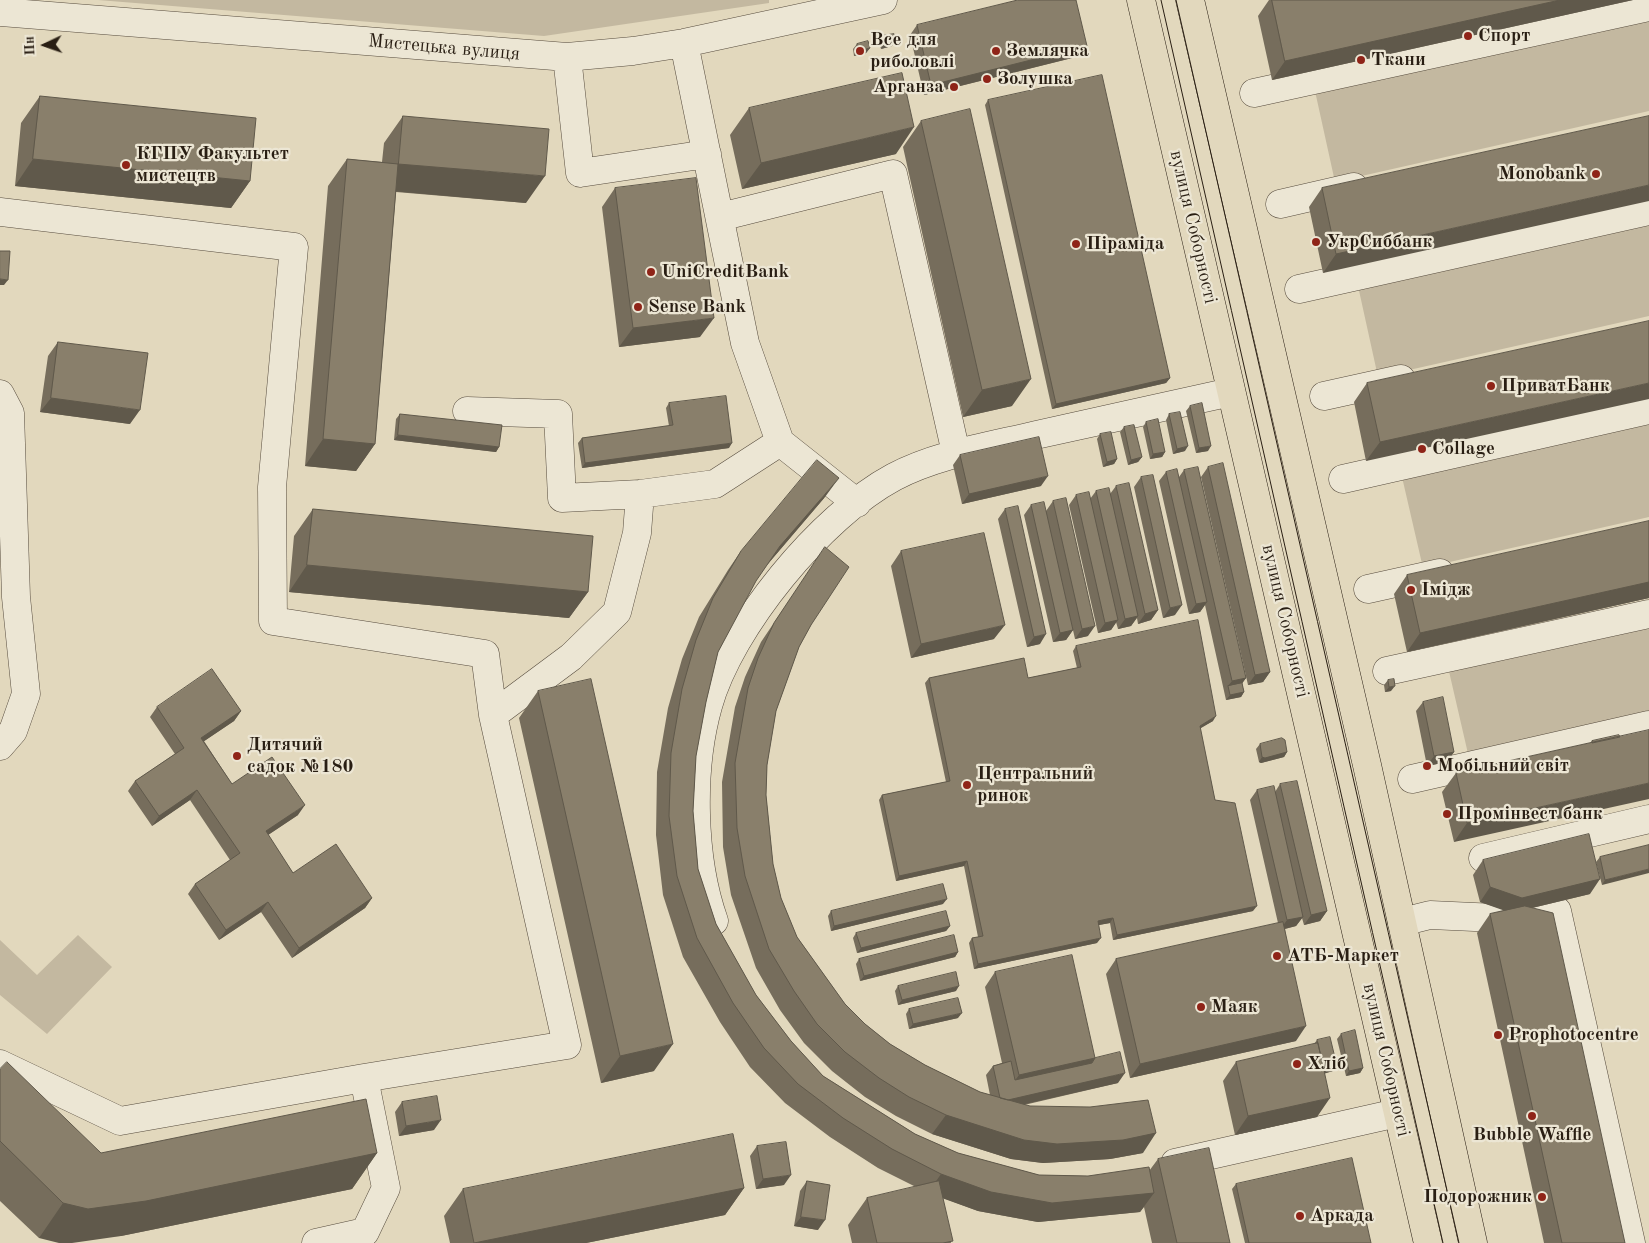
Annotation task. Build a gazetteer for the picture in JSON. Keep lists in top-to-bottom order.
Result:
{
  "streets": {
    "main road": ["вулиця Соборності"],
    "street": ["Мистецька вулиця"]
  },
  "places": [
    "Спорт",
    "Все для риболовлі",
    "Землячка",
    "Ткани",
    "Золушка",
    "Арганза",
    "КГПУ Факультет мистецтв",
    "Monobank",
    "УкрСиббанк",
    "Піраміда",
    "UniCreditBank",
    "Sense Bank",
    "ПриватБанк",
    "Collage",
    "Імідж",
    "Дитячий садок №180",
    "Мобільний світ",
    "Центральний ринок",
    "Промінвест банк",
    "АТБ-Маркет",
    "Маяк",
    "Prophotocentre",
    "Хліб",
    "Bubble Waffle",
    "Подорожник",
    "Аркада"
  ],
  "north": "left"
}
